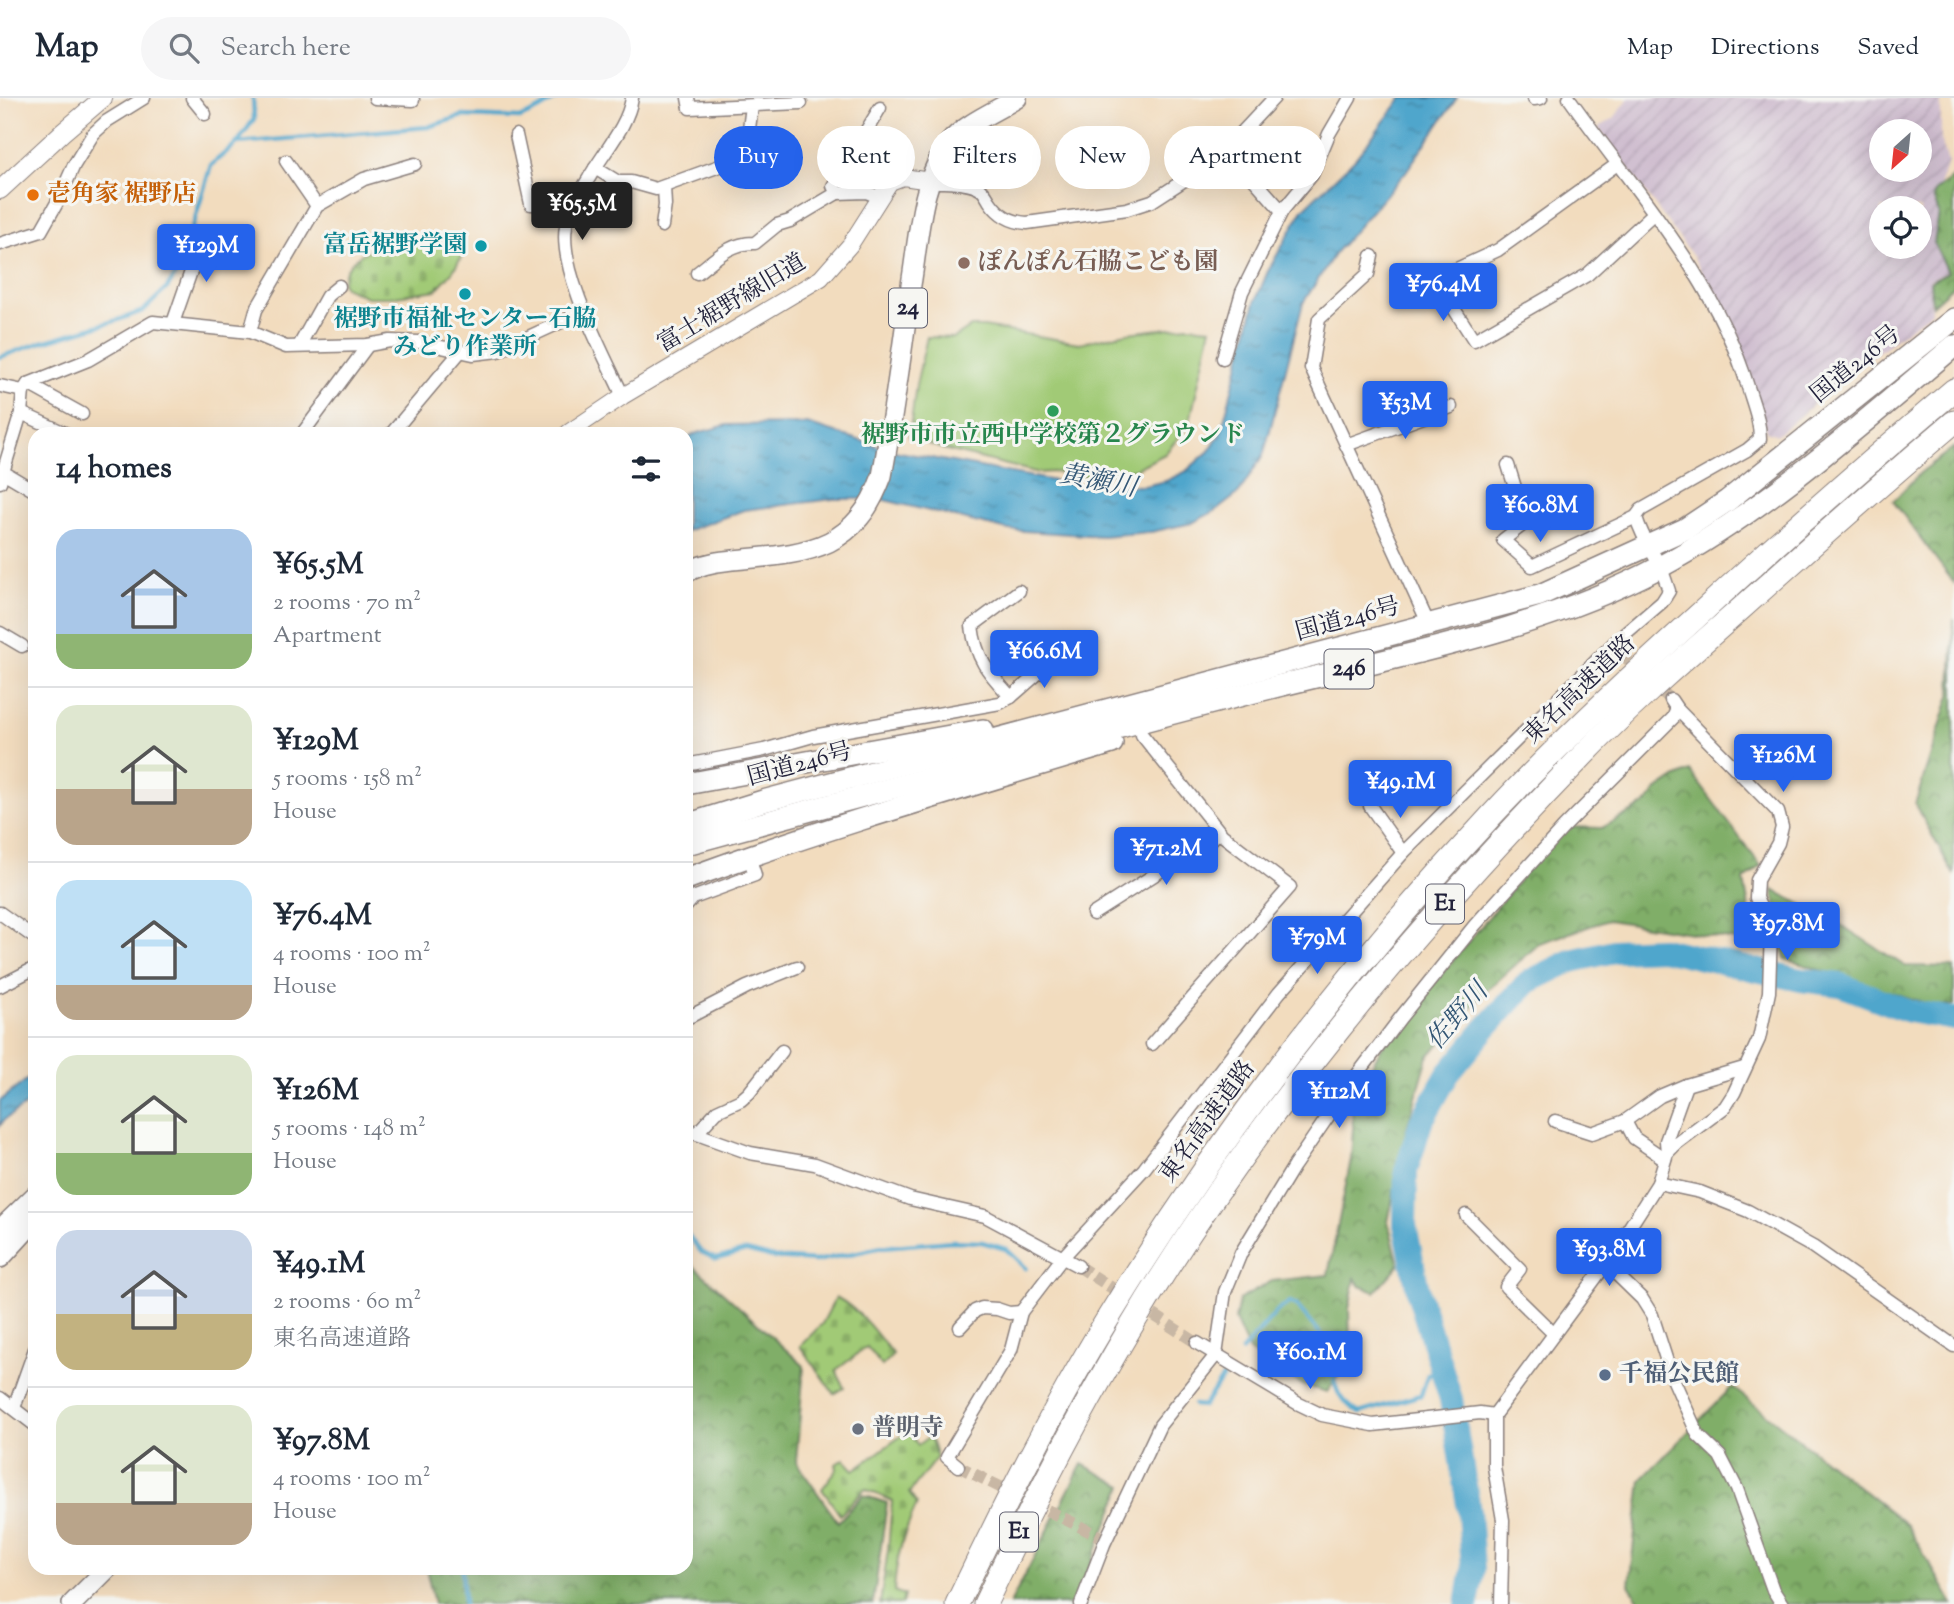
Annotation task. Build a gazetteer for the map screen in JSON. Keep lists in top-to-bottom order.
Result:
{
  "streets": {
    "highway": [
      "国道246号",
      "246",
      "東名高速道路",
      "E1"
    ],
    "main road": ["24"],
    "street": ["富士裾野線旧道"]
  },
  "water": ["黄瀬川", "佐野川"],
  "places": [
    "壱角家 裾野店",
    "富岳裾野学園",
    "ぽんぽん石脇こども園",
    "裾野市福祉センター石脇 みどり作業所",
    "裾野市市立西中学校第２グラウンド",
    "千福公民館",
    "普明寺"
  ],
  "north": "bottom left",
  "page": {
    "header": "Map",
    "search": "Search here",
    "nav": ["Map", "Directions", "Saved"],
    "chip": [
      "Buy",
      "Rent",
      "Filters",
      "New",
      "Apartment"
    ],
    "price": [
      "¥65.5M",
      "¥129M",
      "¥76.4M",
      "¥53M",
      "¥60.8M",
      "¥66.6M",
      "¥126M",
      "¥49.1M",
      "¥71.2M",
      "¥97.8M",
      "¥79M",
      "¥112M",
      "¥93.8M",
      "¥60.1M"
    ],
    "heading": "14 homes",
    "list": [
      {
        "name": "¥65.5M",
        "note": "2 rooms · 70 m² · Apartment"
      },
      {
        "name": "¥129M",
        "note": "5 rooms · 158 m² · House"
      },
      {
        "name": "¥76.4M",
        "note": "4 rooms · 100 m² · House"
      },
      {
        "name": "¥126M",
        "note": "5 rooms · 148 m² · House"
      },
      {
        "name": "¥49.1M",
        "note": "2 rooms · 60 m² · 東名高速道路"
      },
      {
        "name": "¥97.8M",
        "note": "4 rooms · 100 m² · House"
      }
    ]
  }
}
